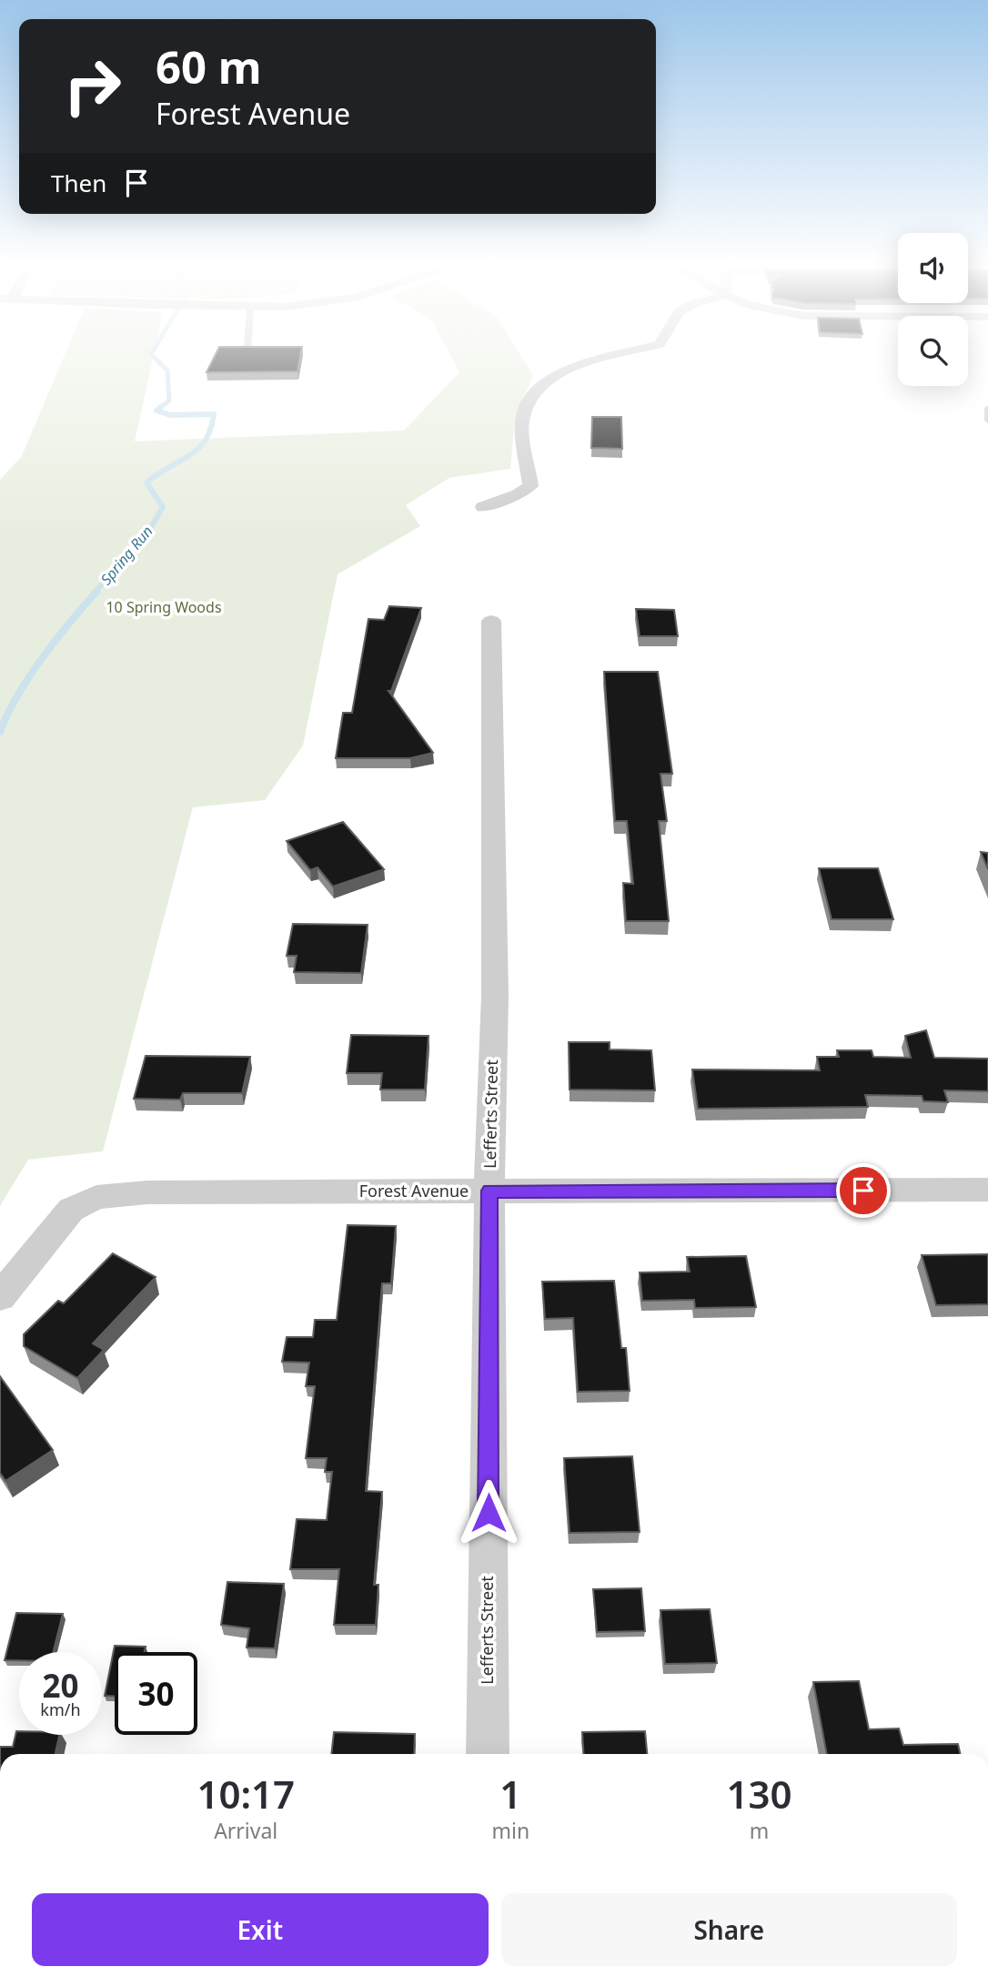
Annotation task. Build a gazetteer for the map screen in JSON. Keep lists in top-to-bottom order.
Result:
{
  "streets": {
    "street": ["Lefferts Street", "Forest Avenue"]
  },
  "crossings": [
    ["Lefferts Street", "Forest Avenue"]
  ],
  "water": ["Spring Run"],
  "parks": ["10 Spring Woods"],
  "page": {
    "turn": ["60 m", "Forest Avenue"],
    "then": "Then",
    "speed": "20 km/h",
    "limit": "30",
    "eta": [
      "10:17",
      "Arrival",
      "1",
      "min",
      "130",
      "m"
    ],
    "buttons": ["Exit", "Share"]
  }
}
